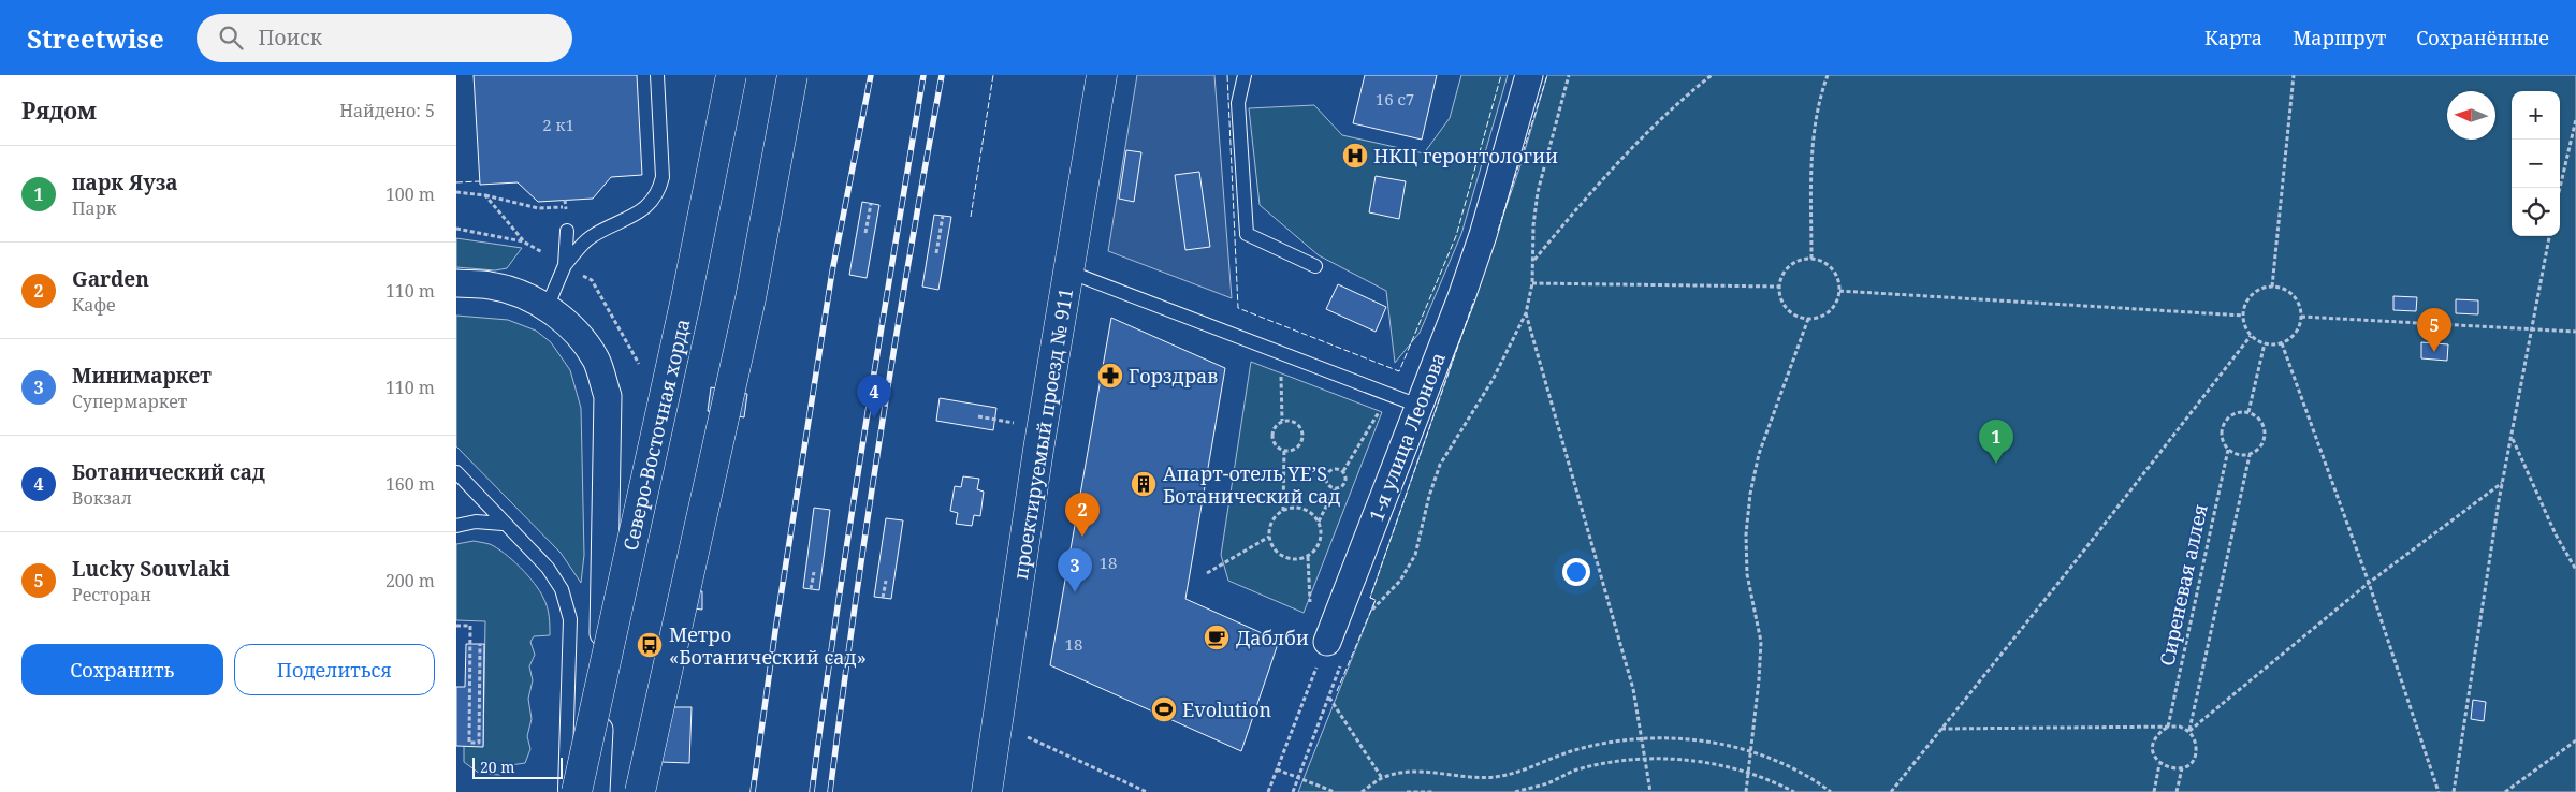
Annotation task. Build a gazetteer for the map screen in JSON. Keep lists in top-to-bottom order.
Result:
{
  "streets": {
    "main road": ["проектируемый проезд № 911", "Северо-Восточная хорда"],
    "street": ["1-я улица Леонова"],
    "path": ["Сиреневая аллея"]
  },
  "places": {
    "hospital": ["НКЦ геронтологии"],
    "pharmacy": ["Горздрав"],
    "building": ["Апарт-отель YE’S Ботанический сад"],
    "cafe": ["Даблби"],
    "bus stop": ["Метро «Ботанический сад»"],
    "sports": ["Evolution"]
  },
  "house_numbers": [
    "16 с7",
    "2 к1",
    "18",
    "18"
  ],
  "scale_bar": "20 m",
  "north": "left",
  "page": {
    "header": "Streetwise",
    "search": "Поиск",
    "nav": ["Карта", "Маршрут", "Сохранённые"],
    "heading": ["Рядом", "Найдено: 5"],
    "map_buttons": ["+", "−"],
    "list": [
      {
        "mark": "1",
        "name": "парк Яуза",
        "note": "Парк",
        "value": "100 m"
      },
      {
        "mark": "2",
        "name": "Garden",
        "note": "Кафе",
        "value": "110 m"
      },
      {
        "mark": "3",
        "name": "Минимаркет",
        "note": "Супермаркет",
        "value": "110 m"
      },
      {
        "mark": "4",
        "name": "Ботанический сад",
        "note": "Вокзал",
        "value": "160 m"
      },
      {
        "mark": "5",
        "name": "Lucky Souvlaki",
        "note": "Ресторан",
        "value": "200 m"
      }
    ],
    "pins": [
      "5",
      "4",
      "1",
      "2",
      "3"
    ],
    "buttons": ["Сохранить", "Поделиться"],
    "scale": "20 m"
  }
}
